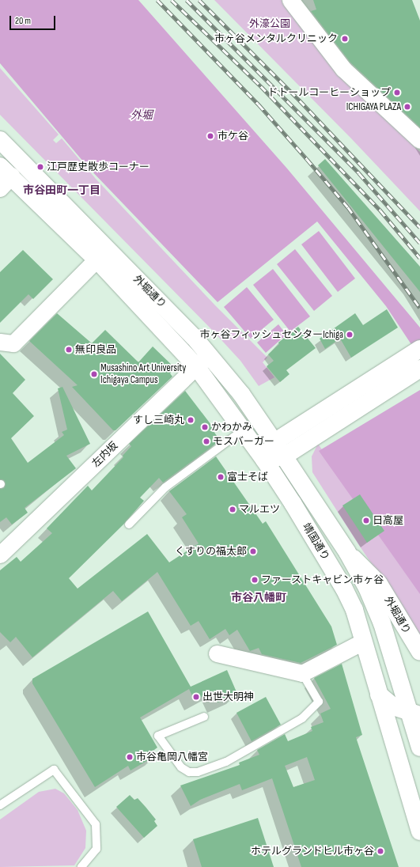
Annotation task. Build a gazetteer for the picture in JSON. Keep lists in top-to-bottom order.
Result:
{
  "streets": {
    "main road": ["外堀通り", "靖国通り"],
    "street": ["左内坂"]
  },
  "crossings": [
    ["外堀通り", "左内坂"],
    ["外堀通り", "靖国通り"]
  ],
  "districts": ["市谷田町一丁目", "市谷八幡町"],
  "water": ["外堀"],
  "parks": ["外濠公園"],
  "places": [
    "市ヶ谷メンタルクリニック",
    "ドトールコーヒーショップ",
    "ICHIGAYA PLAZA",
    "市ケ谷",
    "江戸歴史散歩コーナー",
    "市ヶ谷フィッシュセンターIchiga",
    "無印良品",
    "Musashino Art University Ichigaya Campus",
    "すし三崎丸",
    "かわかみ",
    "モスバーガー",
    "富士そば",
    "マルエツ",
    "日高屋",
    "くすりの福太郎",
    "ファーストキャビン市ヶ谷",
    "出世大明神",
    "市谷亀岡八幡宮",
    "ホテルグランドヒル市ヶ谷"
  ],
  "scale_bar": "20 m"
}
